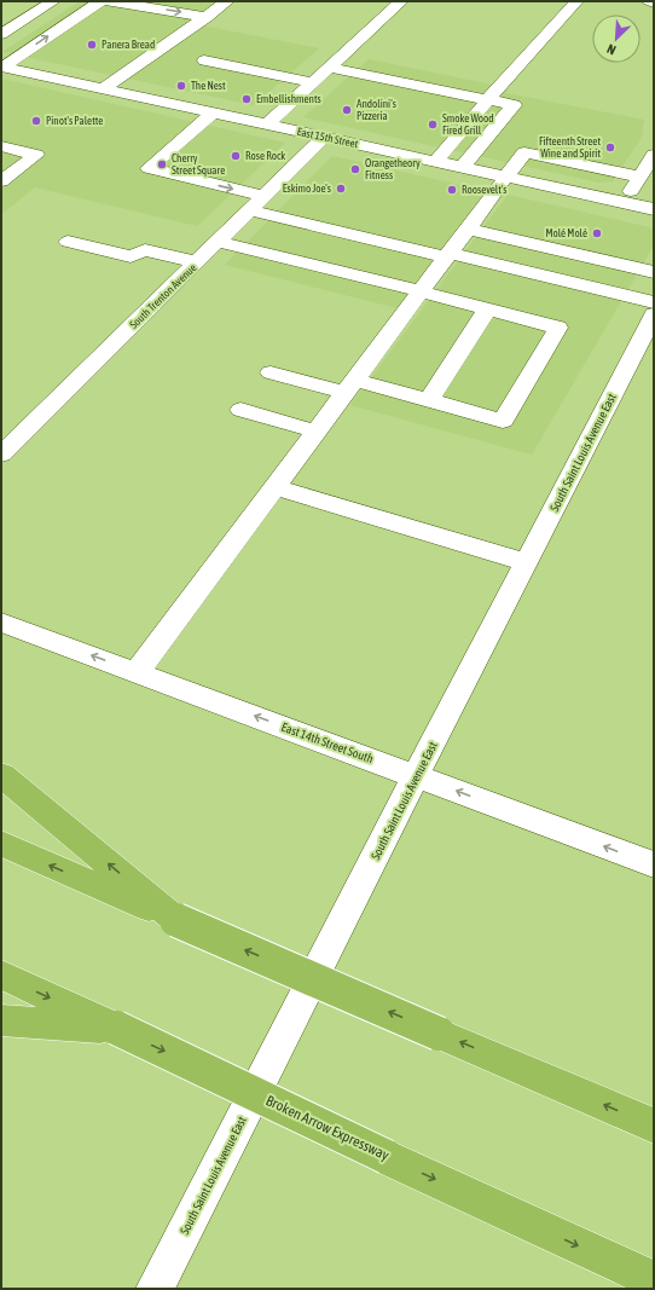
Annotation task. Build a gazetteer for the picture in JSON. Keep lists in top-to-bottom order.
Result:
{
  "streets": {
    "highway": ["Broken Arrow Expressway"],
    "street": [
      "East 15th Street",
      "South Trenton Avenue",
      "South Saint Louis Avenue East",
      "East 14th Street South"
    ]
  },
  "crossings": [
    ["East 15th Street", "South Trenton Avenue"],
    ["South Saint Louis Avenue East", "East 14th Street South"]
  ],
  "places": [
    "Panera Bread",
    "The Nest",
    "Embellishments",
    "Andolini's Pizzeria",
    "Pinot's Palette",
    "Smoke Wood Fired Grill",
    "Fifteenth Street Wine and Spirit",
    "Rose Rock",
    "Cherry Street Square",
    "Orangetheory Fitness",
    "Eskimo Joe's",
    "Roosevelt's",
    "Molé Molé"
  ],
  "north": "bottom left"
}
